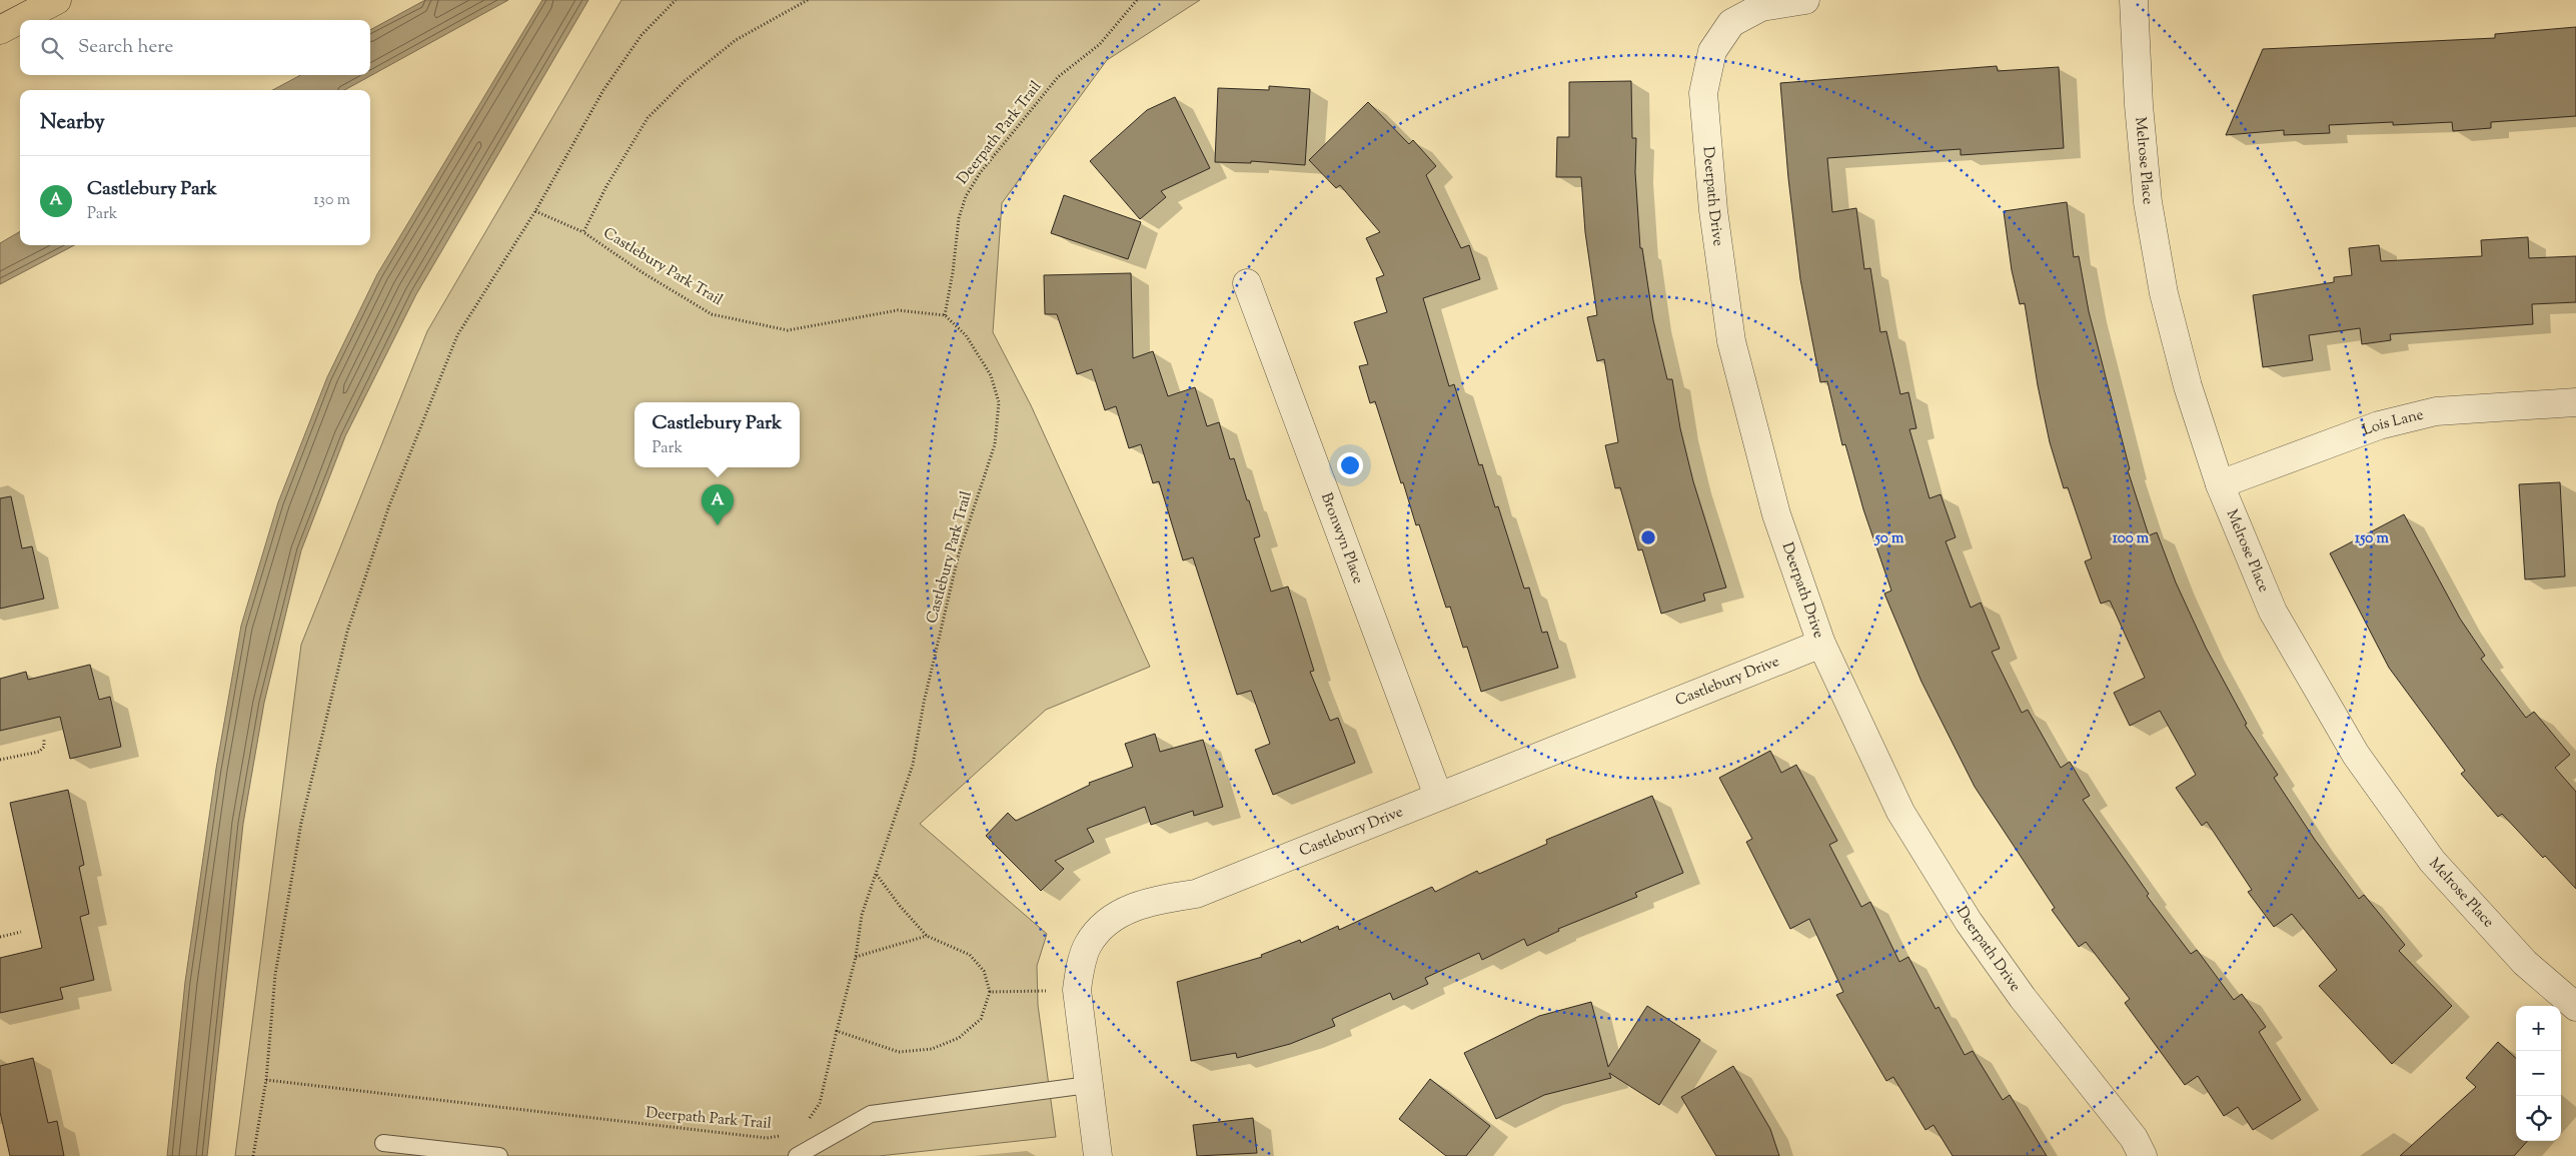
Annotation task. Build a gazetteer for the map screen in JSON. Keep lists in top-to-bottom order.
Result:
{
  "streets": {
    "street": [
      "Melrose Place",
      "Deerpath Drive",
      "Lois Lane",
      "Bronwyn Place",
      "Castlebury Drive"
    ],
    "path": ["Deerpath Park Trail", "Castlebury Park Trail"]
  },
  "crossings": [
    ["Deerpath Park Trail", "Castlebury Park Trail"],
    ["Melrose Place", "Lois Lane"],
    ["Deerpath Drive", "Castlebury Drive"],
    ["Bronwyn Place", "Castlebury Drive"]
  ],
  "page": {
    "search": "Search here",
    "heading": "Nearby",
    "list": [
      {
        "mark": "A",
        "name": "Castlebury Park",
        "note": "Park",
        "value": "130 m"
      }
    ],
    "popup": ["Castlebury Park", "Park"],
    "pins": "A",
    "map_buttons": ["+", "−"]
  },
  "rings": ["50 m", "100 m", "150 m"]
}
